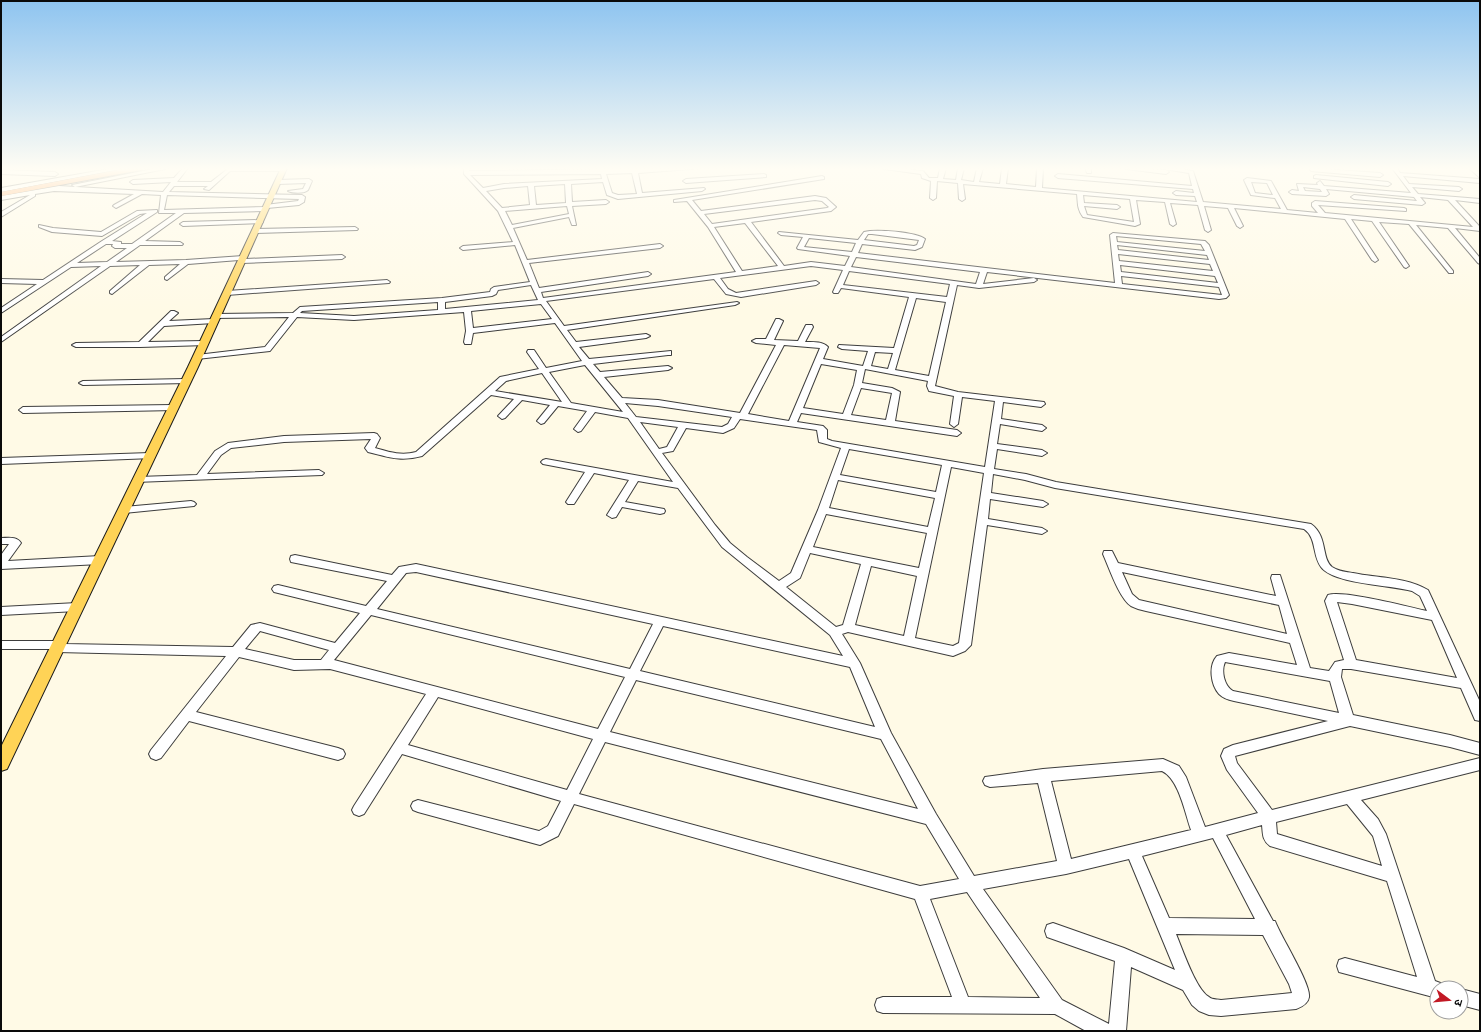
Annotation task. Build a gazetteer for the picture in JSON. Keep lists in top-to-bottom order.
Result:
{
  "north": "right"
}
